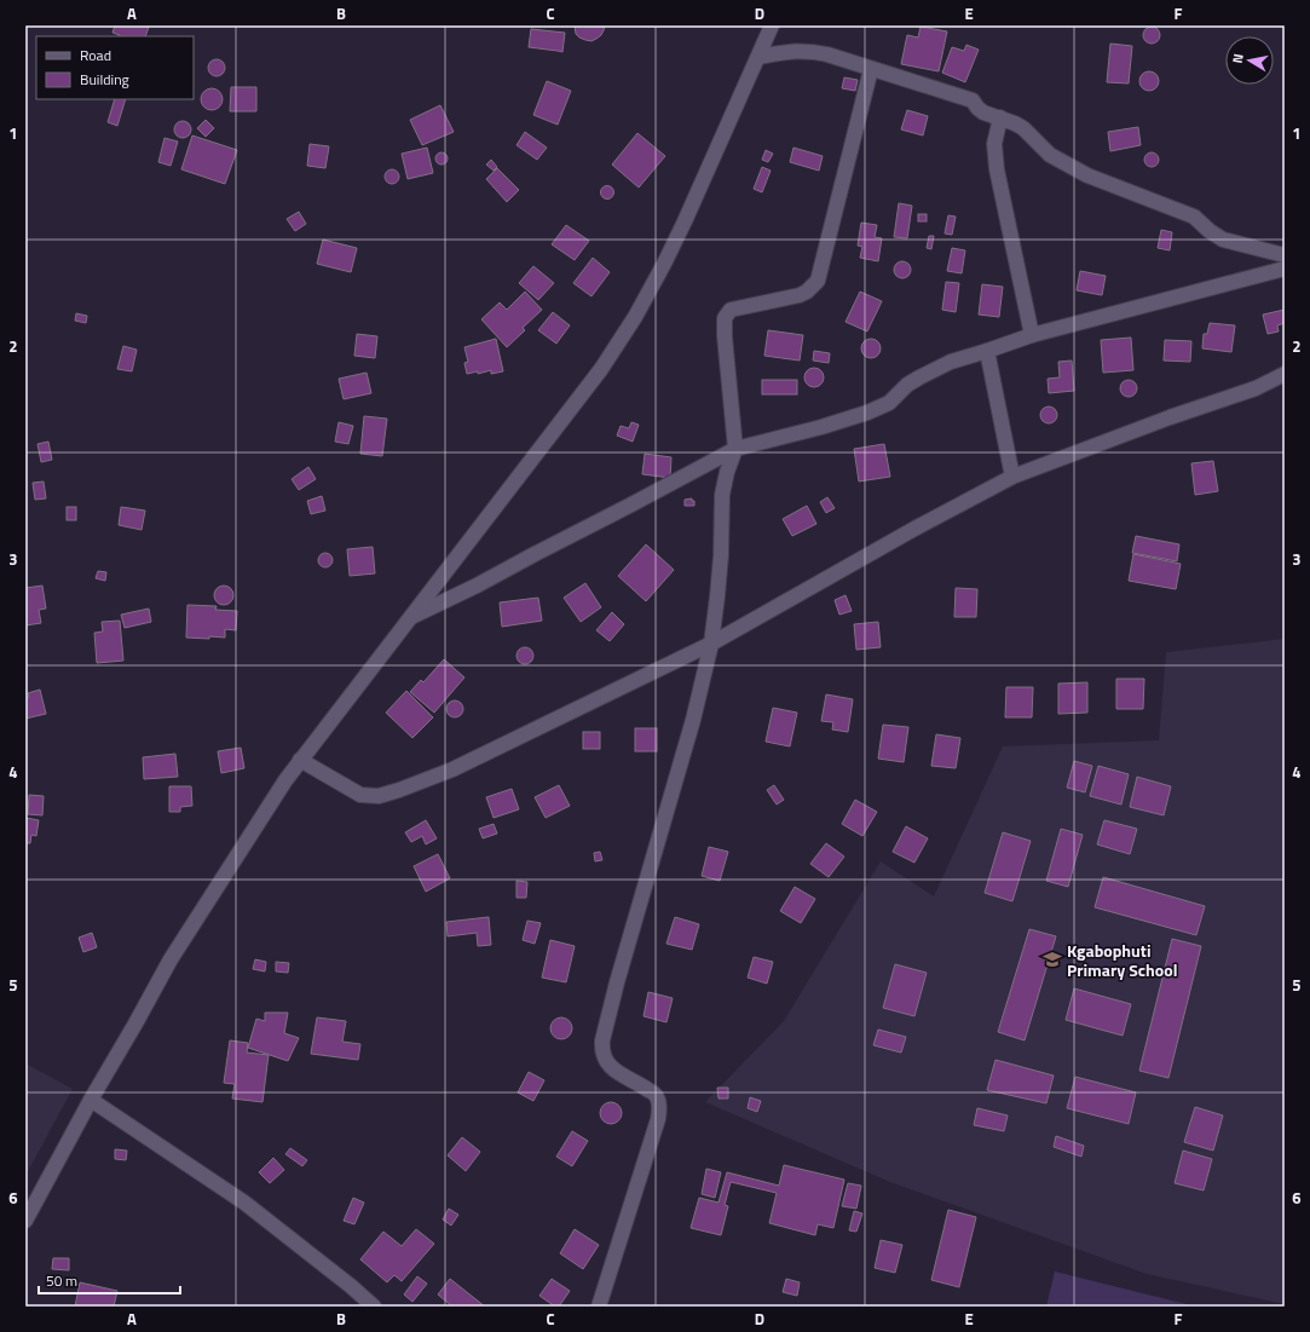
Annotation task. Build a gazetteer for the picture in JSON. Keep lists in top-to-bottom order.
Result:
{
  "places": {
    "school or university": ["Kgabophuti Primary School"]
  },
  "legend": ["Road", "Building"],
  "scale_bar": "50 m",
  "north": "left",
  "grid": {
    "columns": [
      "A",
      "B",
      "C",
      "D",
      "E",
      "F"
    ],
    "rows": [
      "1",
      "2",
      "3",
      "4",
      "5",
      "6"
    ]
  }
}
